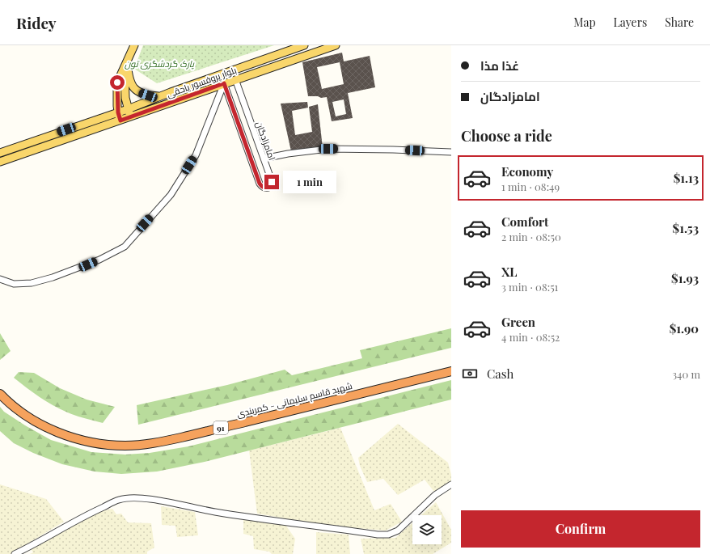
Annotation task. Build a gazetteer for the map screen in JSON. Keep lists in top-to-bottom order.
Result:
{
  "streets": {
    "highway": ["شهید قاسم سلیمانی - کمربندی", "91"],
    "main road": ["بلوار پروفسور یاحقی"],
    "street": ["امامزادگان"]
  },
  "crossings": [
    ["بلوار پروفسور یاحقی", "امامزادگان"]
  ],
  "parks": ["پارک گردشگری تون"],
  "page": {
    "header": "Ridey",
    "nav": ["Map", "Layers", "Share"],
    "banner": ["غذا مذا", "امامزادگان"],
    "heading": "Choose a ride",
    "list": [
      {
        "name": "Economy",
        "note": "1 min · 08:49",
        "value": "$1.13"
      },
      {
        "name": "Comfort",
        "note": "2 min · 08:50",
        "value": "$1.53"
      },
      {
        "name": "XL",
        "note": "3 min · 08:51",
        "value": "$1.93"
      },
      {
        "name": "Green",
        "note": "4 min · 08:52",
        "value": "$1.90"
      }
    ],
    "bubble": "1 min",
    "pay": ["Cash", "340 m"],
    "buttons": "Confirm"
  }
}
